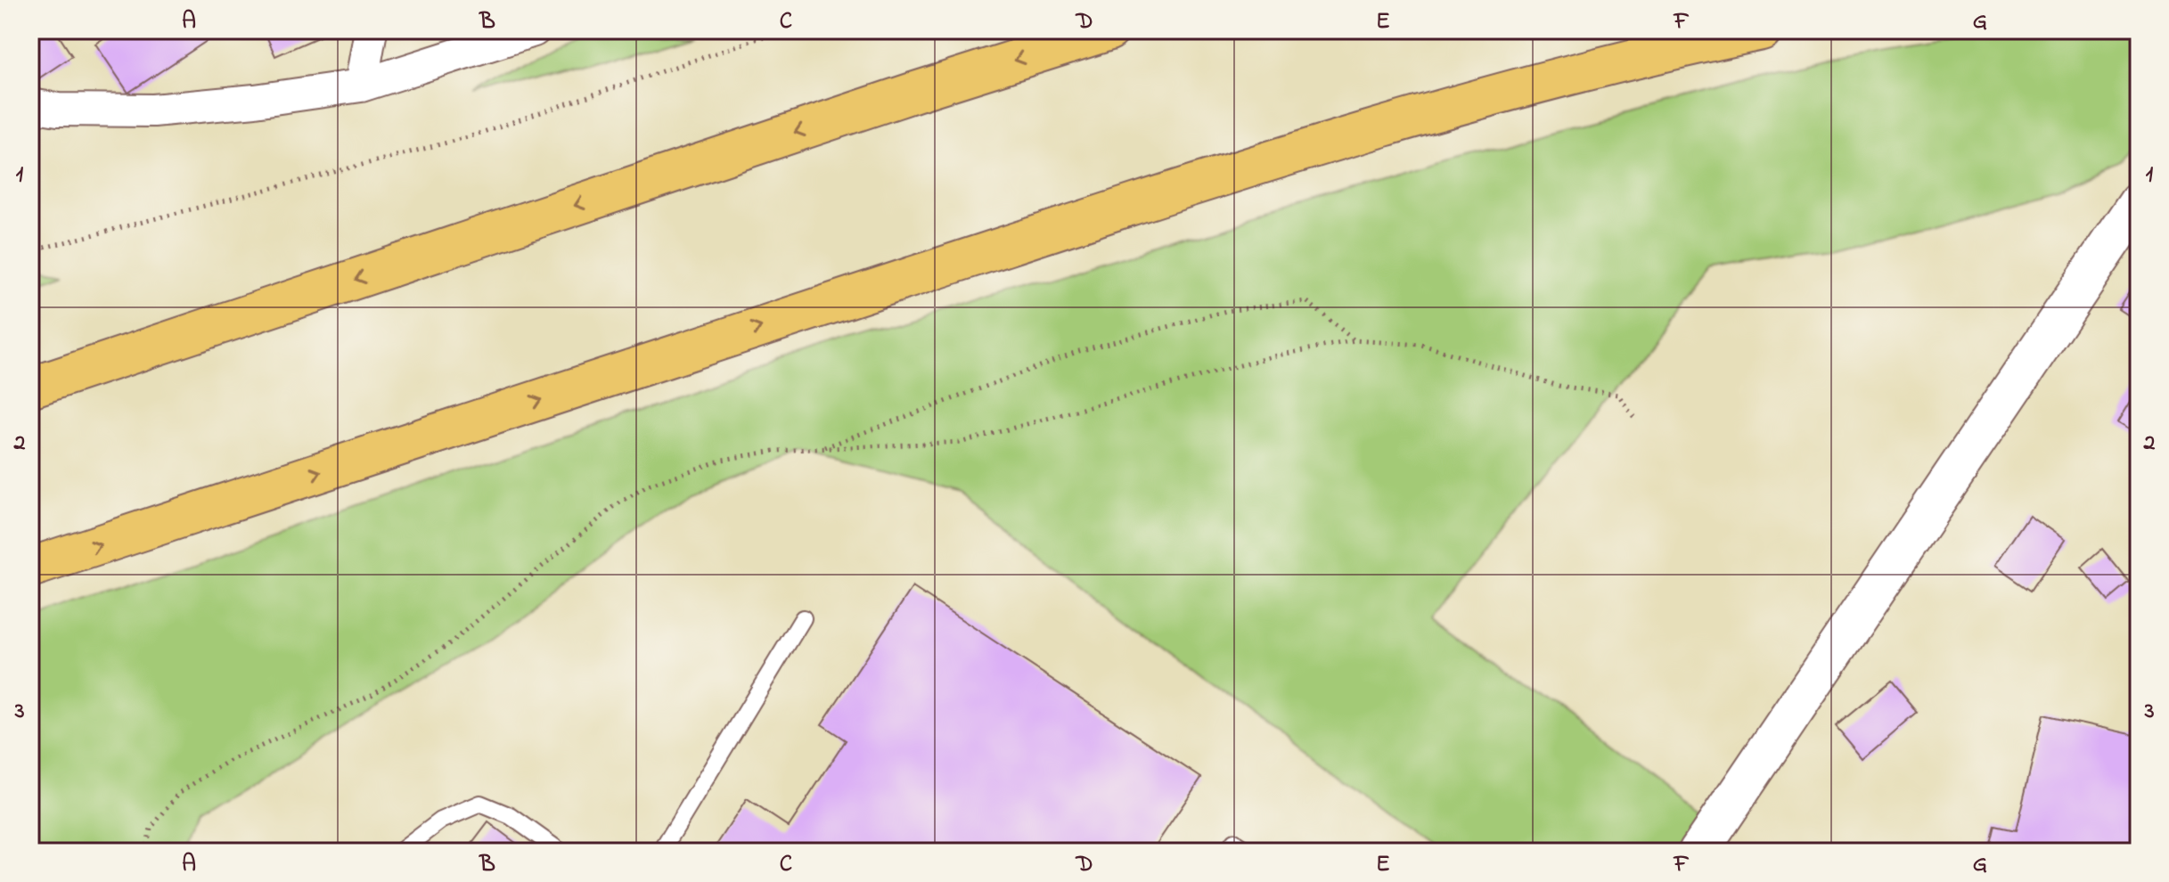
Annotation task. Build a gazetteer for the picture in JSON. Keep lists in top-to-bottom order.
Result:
{
  "grid": {
    "columns": [
      "A",
      "B",
      "C",
      "D",
      "E",
      "F",
      "G"
    ],
    "rows": ["1", "2", "3"]
  }
}
